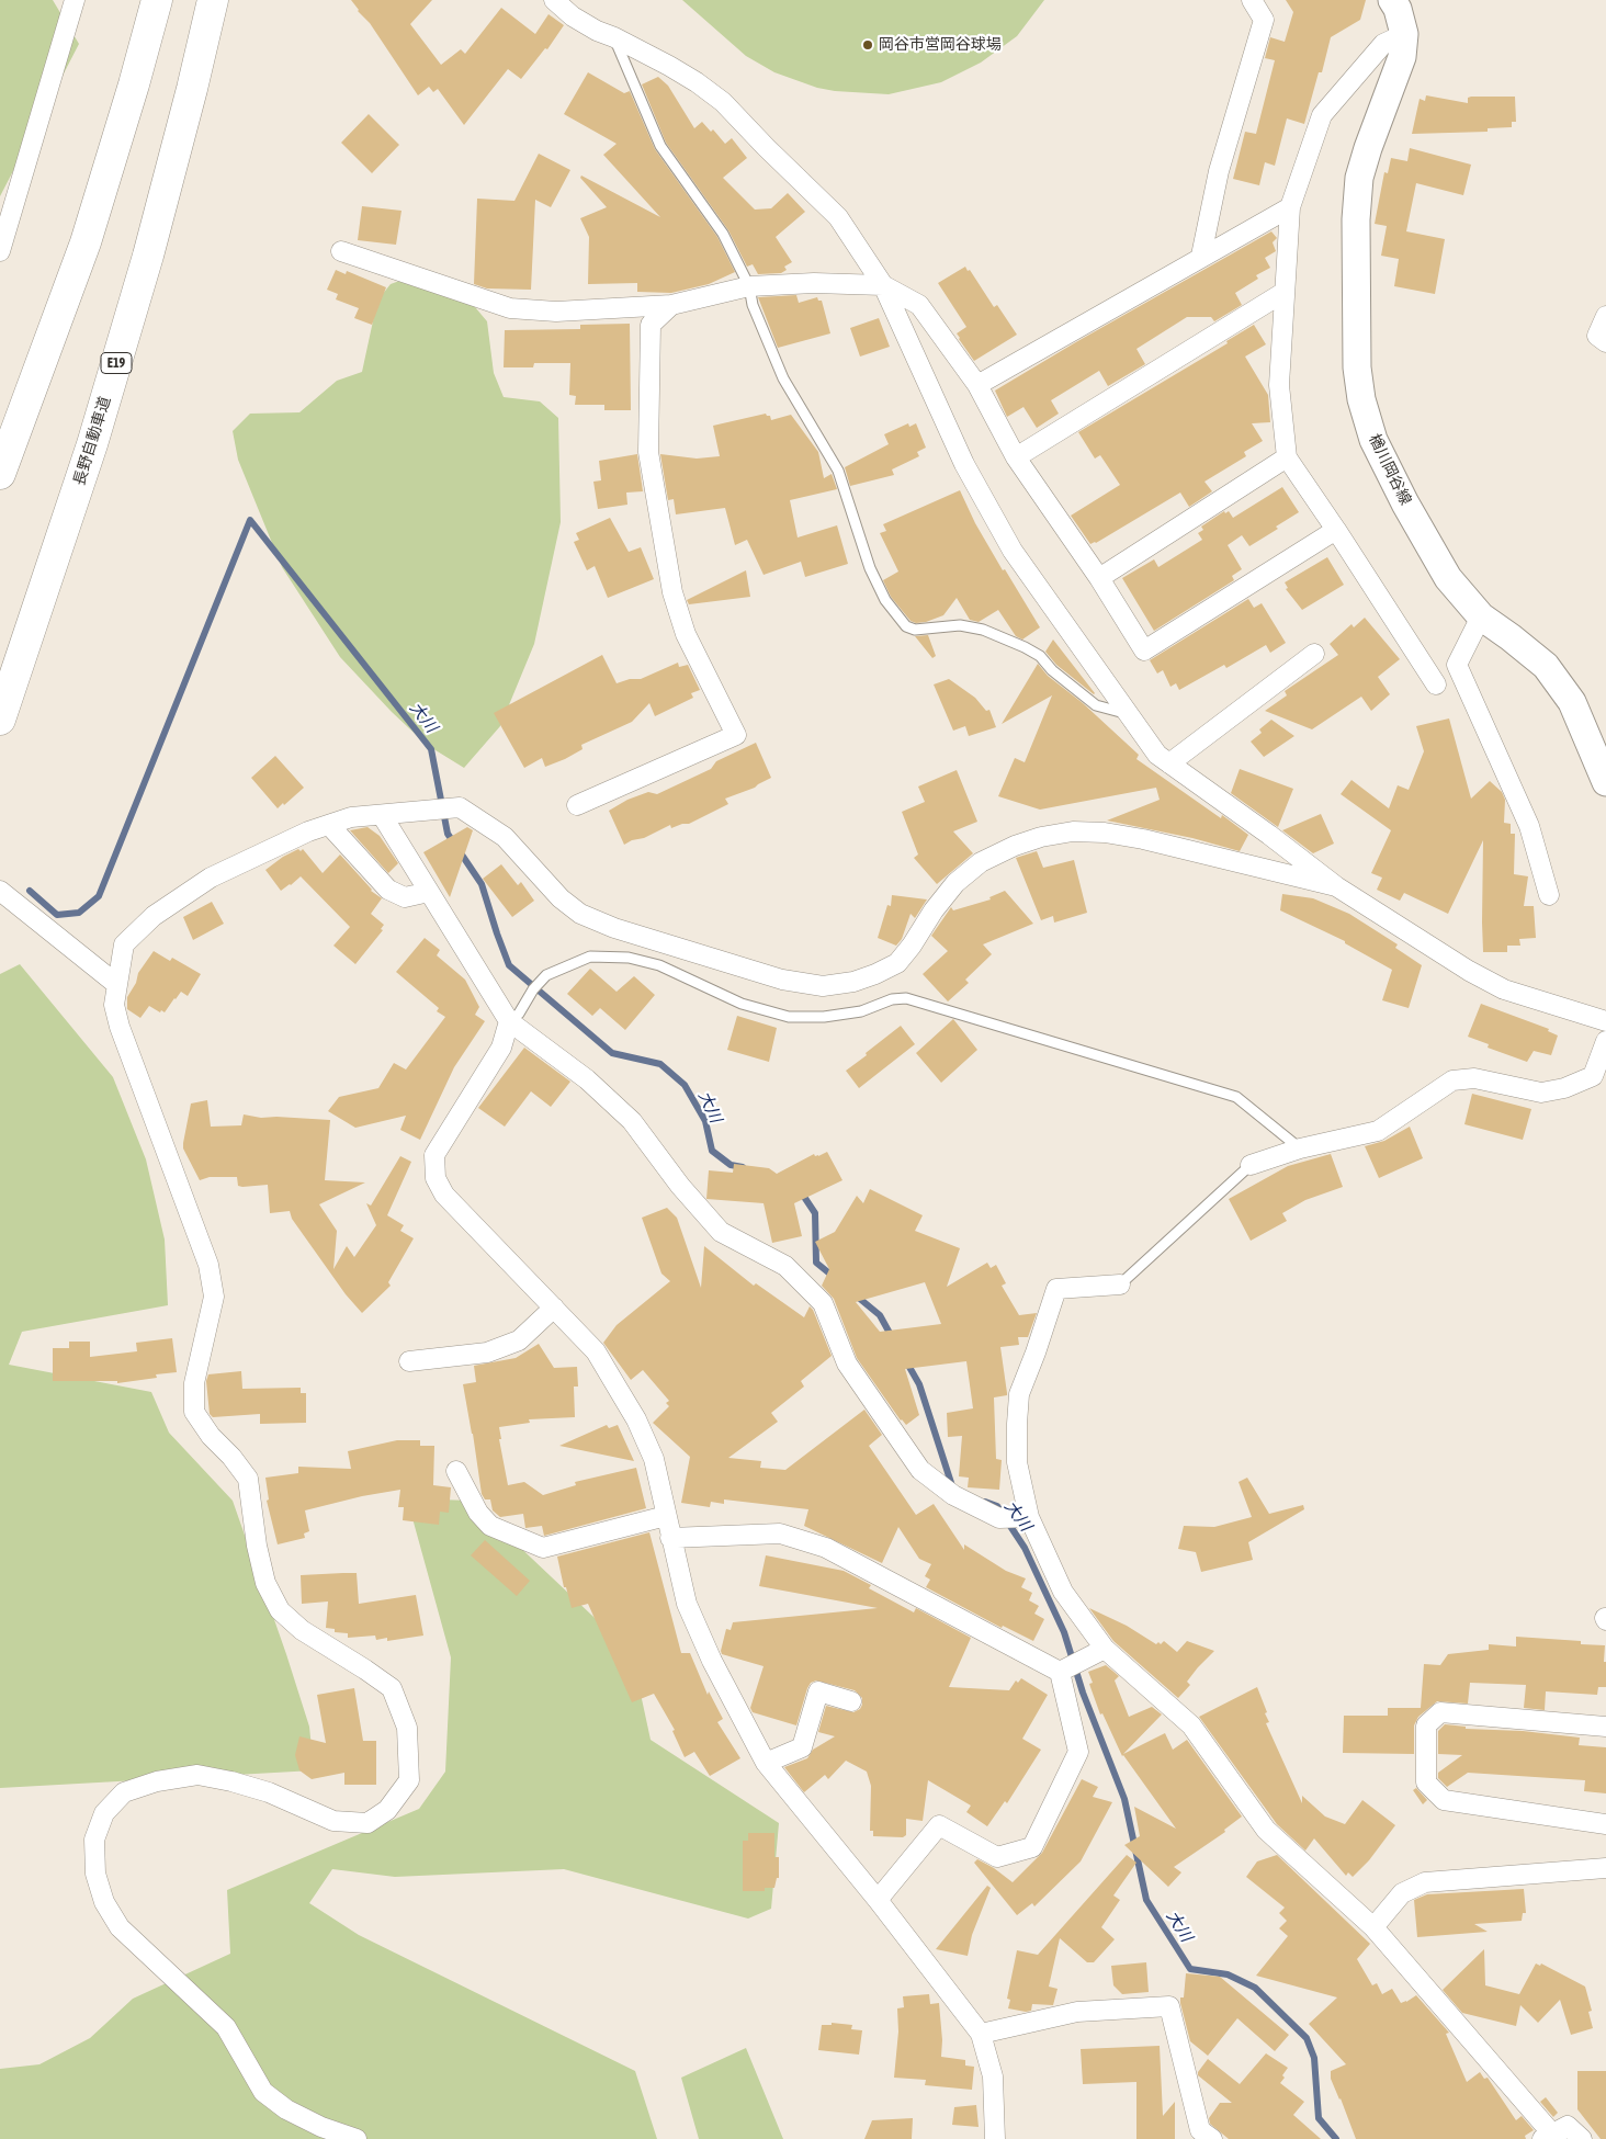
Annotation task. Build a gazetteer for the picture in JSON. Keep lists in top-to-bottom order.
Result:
{
  "streets": {
    "highway": ["E19", "長野自動車道"],
    "main road": ["楢川岡谷線"]
  },
  "water": ["大川"],
  "places": ["岡谷市営岡谷球場"]
}
